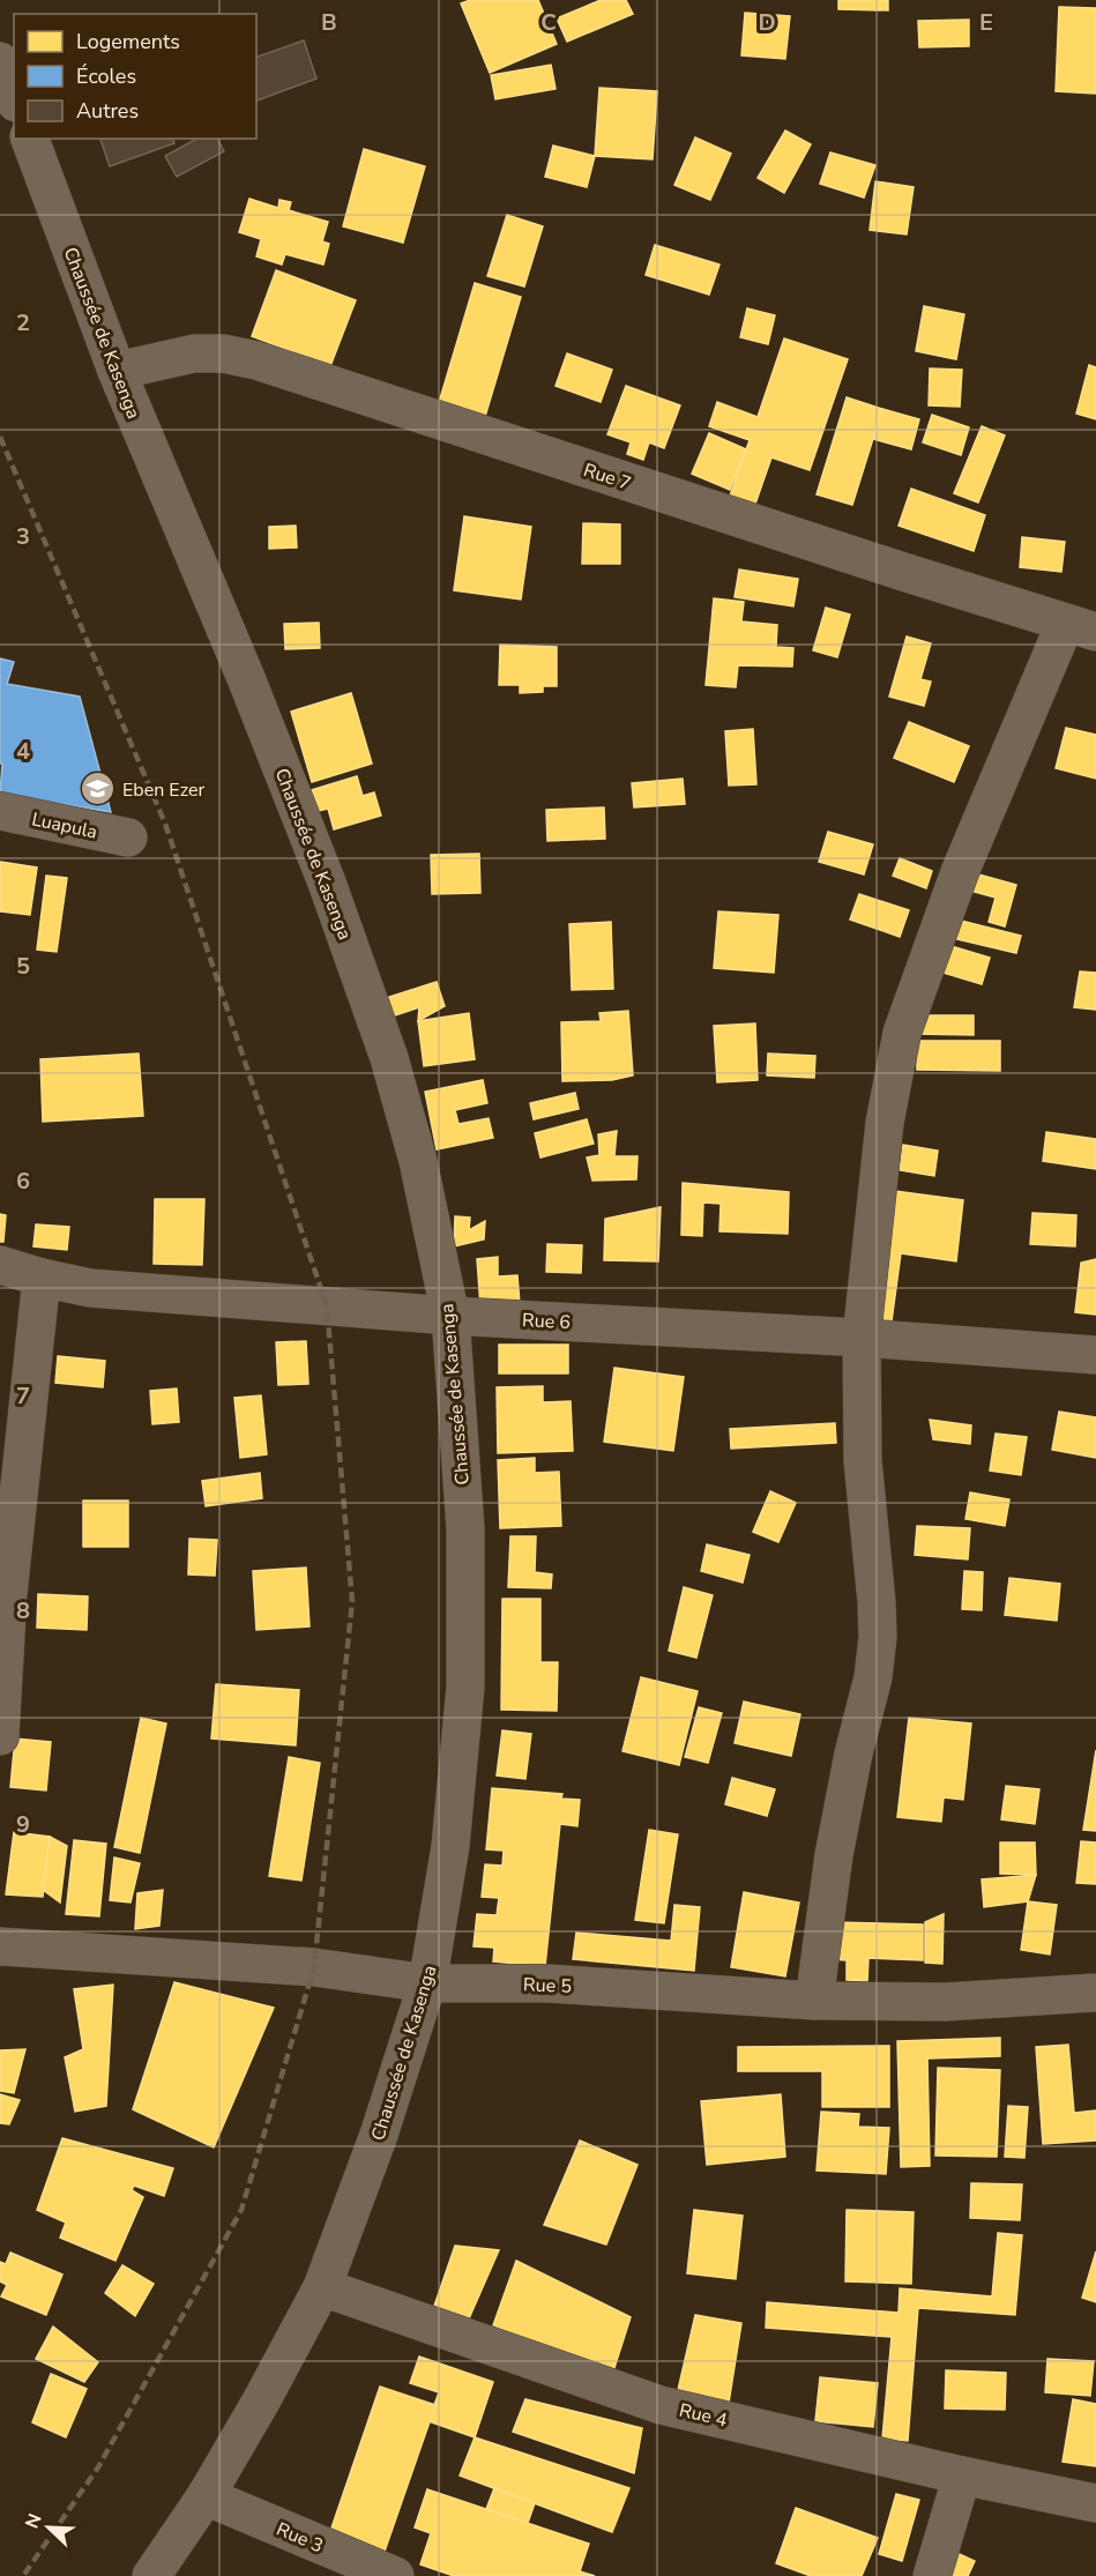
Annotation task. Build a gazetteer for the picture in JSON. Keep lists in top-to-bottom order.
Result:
{
  "streets": {
    "street": [
      "Chaussée de Kasenga",
      "Rue 7",
      "Luapula",
      "Rue 6",
      "Rue 5",
      "Rue 4",
      "Rue 3"
    ]
  },
  "crossings": [
    ["Chaussée de Kasenga", "Rue 7"],
    ["Chaussée de Kasenga", "Rue 6"],
    ["Chaussée de Kasenga", "Rue 5"],
    ["Chaussée de Kasenga", "Rue 4"],
    ["Chaussée de Kasenga", "Rue 3"]
  ],
  "places": {
    "school or university": ["Eben Ezer"]
  },
  "legend": ["Logements", "Écoles", "Autres"],
  "north": "top left",
  "grid": {
    "columns": [
      "B",
      "C",
      "D",
      "E"
    ],
    "rows": [
      "2",
      "3",
      "4",
      "5",
      "6",
      "7",
      "8",
      "9"
    ]
  }
}
